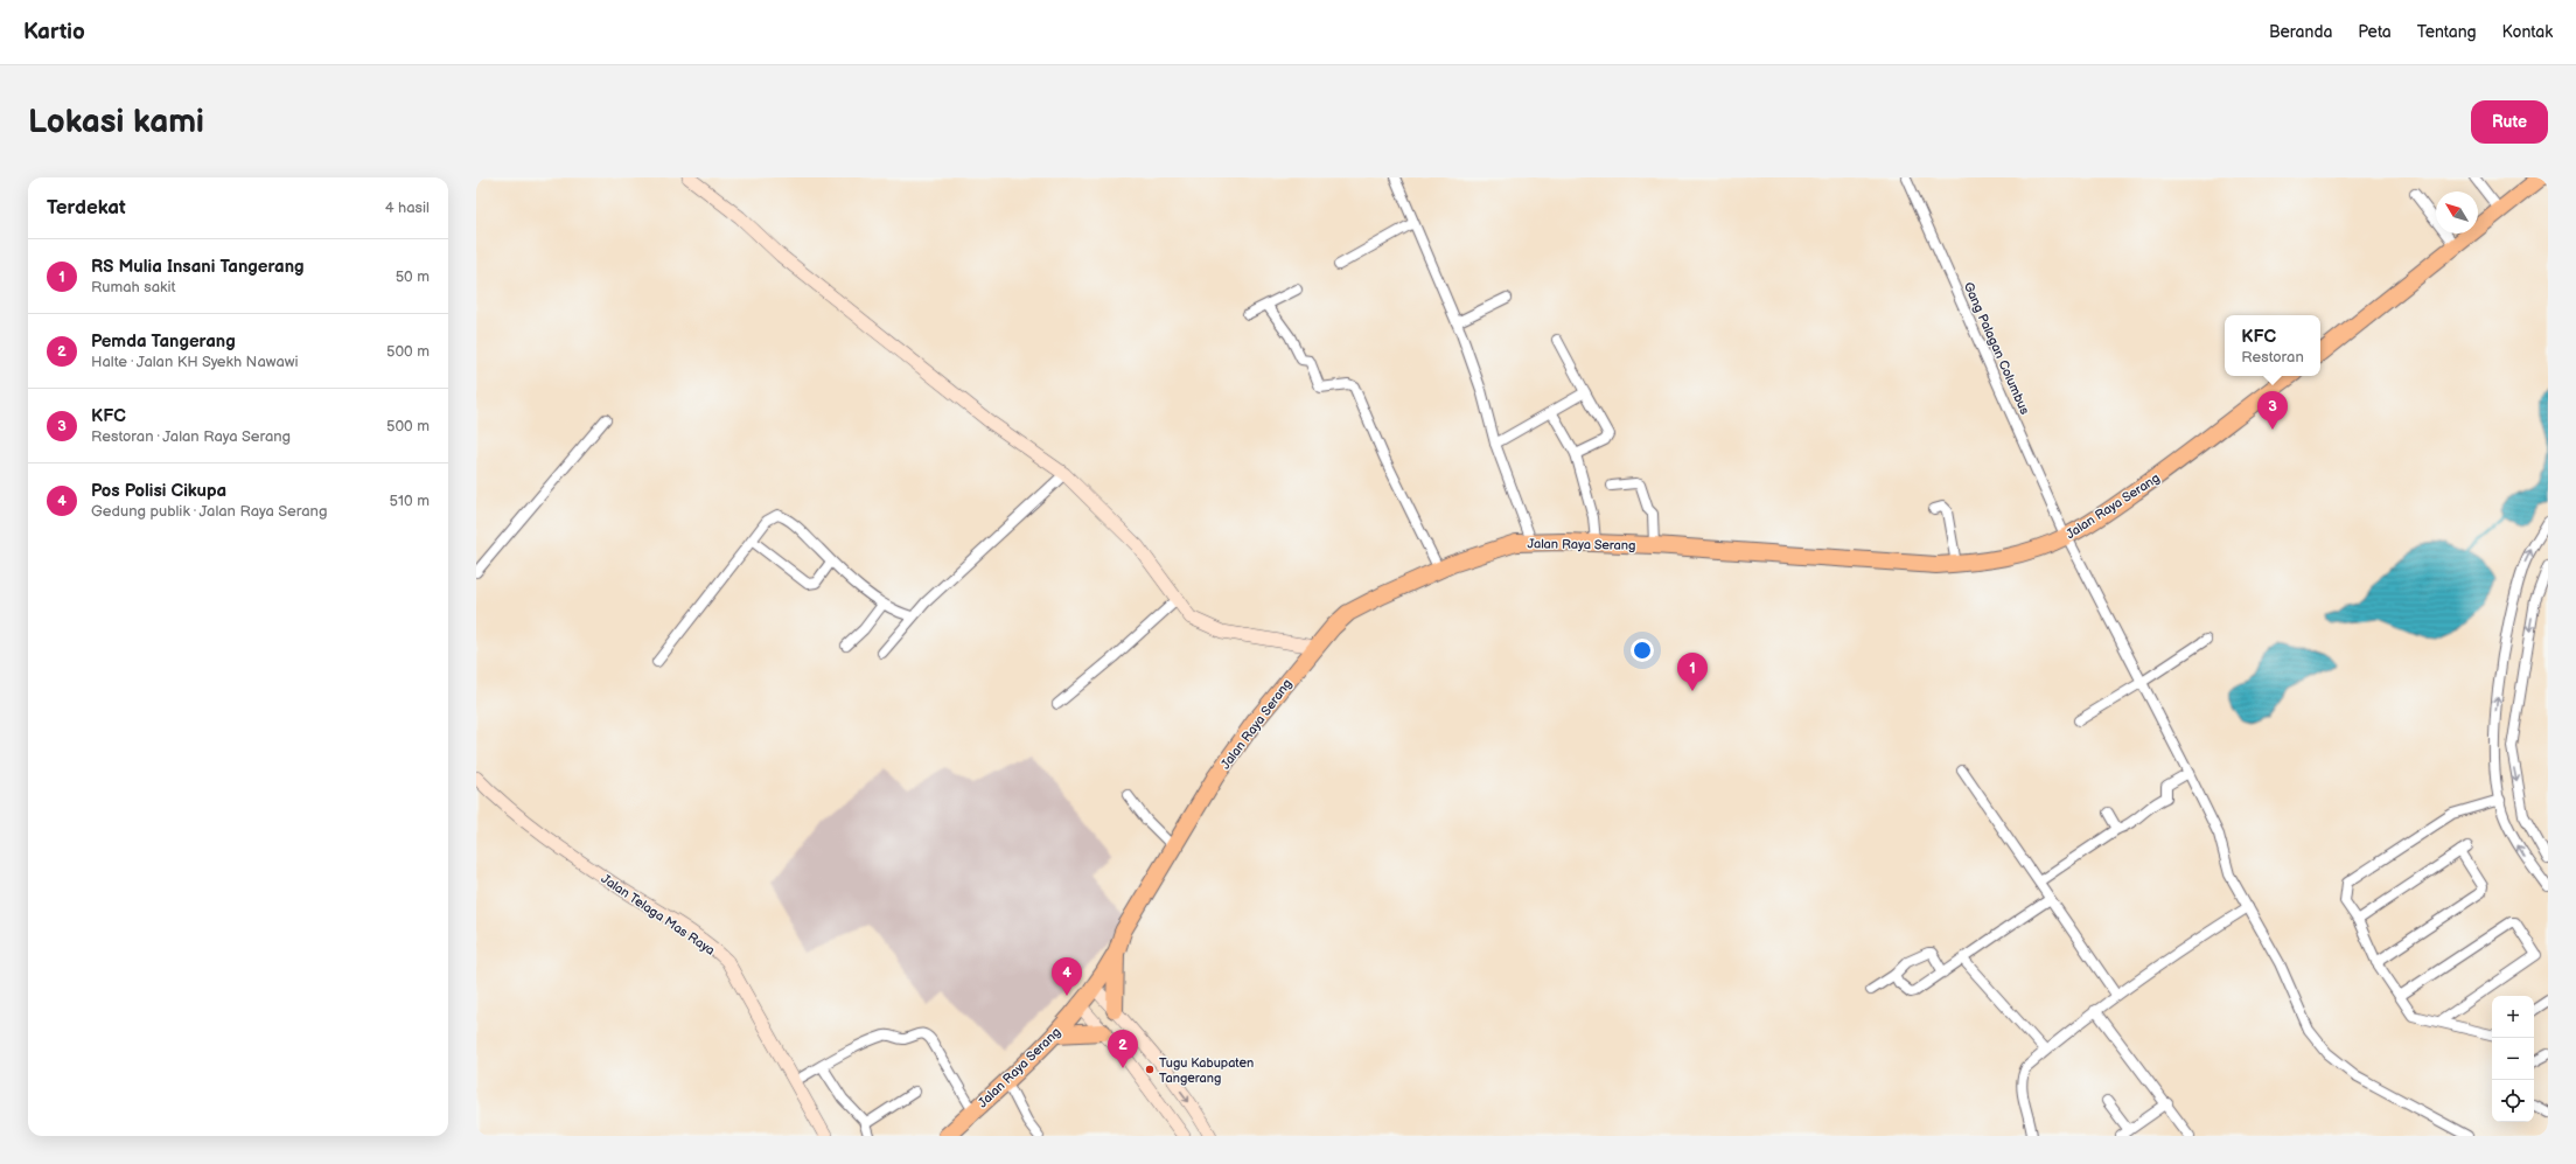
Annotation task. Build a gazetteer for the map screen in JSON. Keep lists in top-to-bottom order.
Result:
{
  "streets": {
    "highway": ["Jalan Raya Serang"],
    "main road": ["Jalan Telaga Mas Raya"],
    "street": ["Gang Palagan Columbus"]
  },
  "crossings": [
    ["Gang Palagan Columbus", "Jalan Raya Serang"]
  ],
  "places": ["Tugu Kabupaten Tangerang"],
  "north": "top left",
  "page": {
    "header": "Kartio",
    "nav": [
      "Beranda",
      "Peta",
      "Tentang",
      "Kontak"
    ],
    "buttons": "Rute",
    "title": "Lokasi kami",
    "heading": ["Terdekat", "4 hasil"],
    "list": [
      {
        "mark": "1",
        "name": "RS Mulia Insani Tangerang",
        "note": "Rumah sakit",
        "value": "50 m"
      },
      {
        "mark": "2",
        "name": "Pemda Tangerang",
        "note": "Halte · Jalan KH Syekh Nawawi",
        "value": "500 m"
      },
      {
        "mark": "3",
        "name": "KFC",
        "note": "Restoran · Jalan Raya Serang",
        "value": "500 m"
      },
      {
        "mark": "4",
        "name": "Pos Polisi Cikupa",
        "note": "Gedung publik · Jalan Raya Serang",
        "value": "510 m"
      }
    ],
    "popup": ["KFC", "Restoran"],
    "pins": [
      "3",
      "1",
      "4",
      "2"
    ],
    "map_buttons": ["+", "−"]
  }
}
